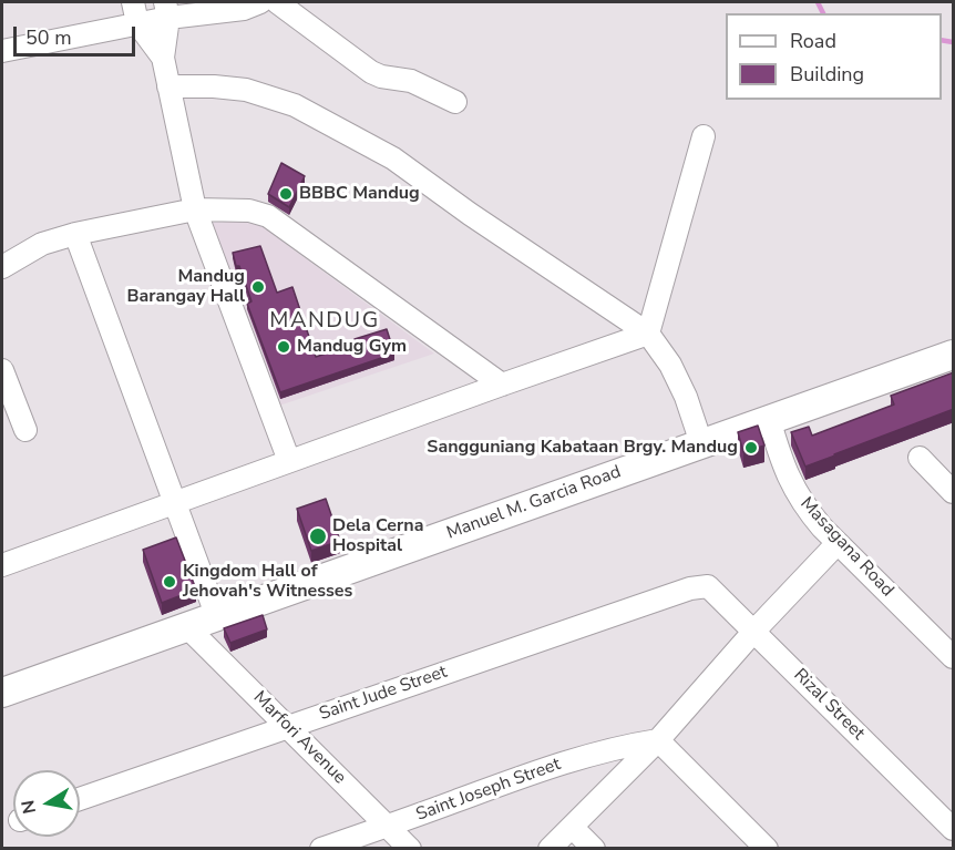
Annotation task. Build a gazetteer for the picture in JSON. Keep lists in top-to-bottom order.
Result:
{
  "streets": {
    "main road": ["Manuel M. Garcia Road"],
    "street": [
      "Masagana Road",
      "Saint Jude Street",
      "Rizal Street",
      "Marfori Avenue",
      "Saint Joseph Street"
    ]
  },
  "crossings": [
    ["Manuel M. Garcia Road", "Masagana Road"],
    ["Manuel M. Garcia Road", "Marfori Avenue"],
    ["Saint Jude Street", "Rizal Street"],
    ["Saint Jude Street", "Marfori Avenue"],
    ["Marfori Avenue", "Saint Joseph Street"]
  ],
  "districts": ["MANDUG"],
  "places": [
    "BBBC Mandug",
    "Mandug Barangay Hall",
    "Mandug Gym",
    "Sangguniang Kabataan Brgy. Mandug",
    "Dela Cerna Hospital",
    "Kingdom Hall of Jehovah's Witnesses"
  ],
  "legend": ["Road", "Building"],
  "scale_bar": "50 m",
  "north": "left"
}
